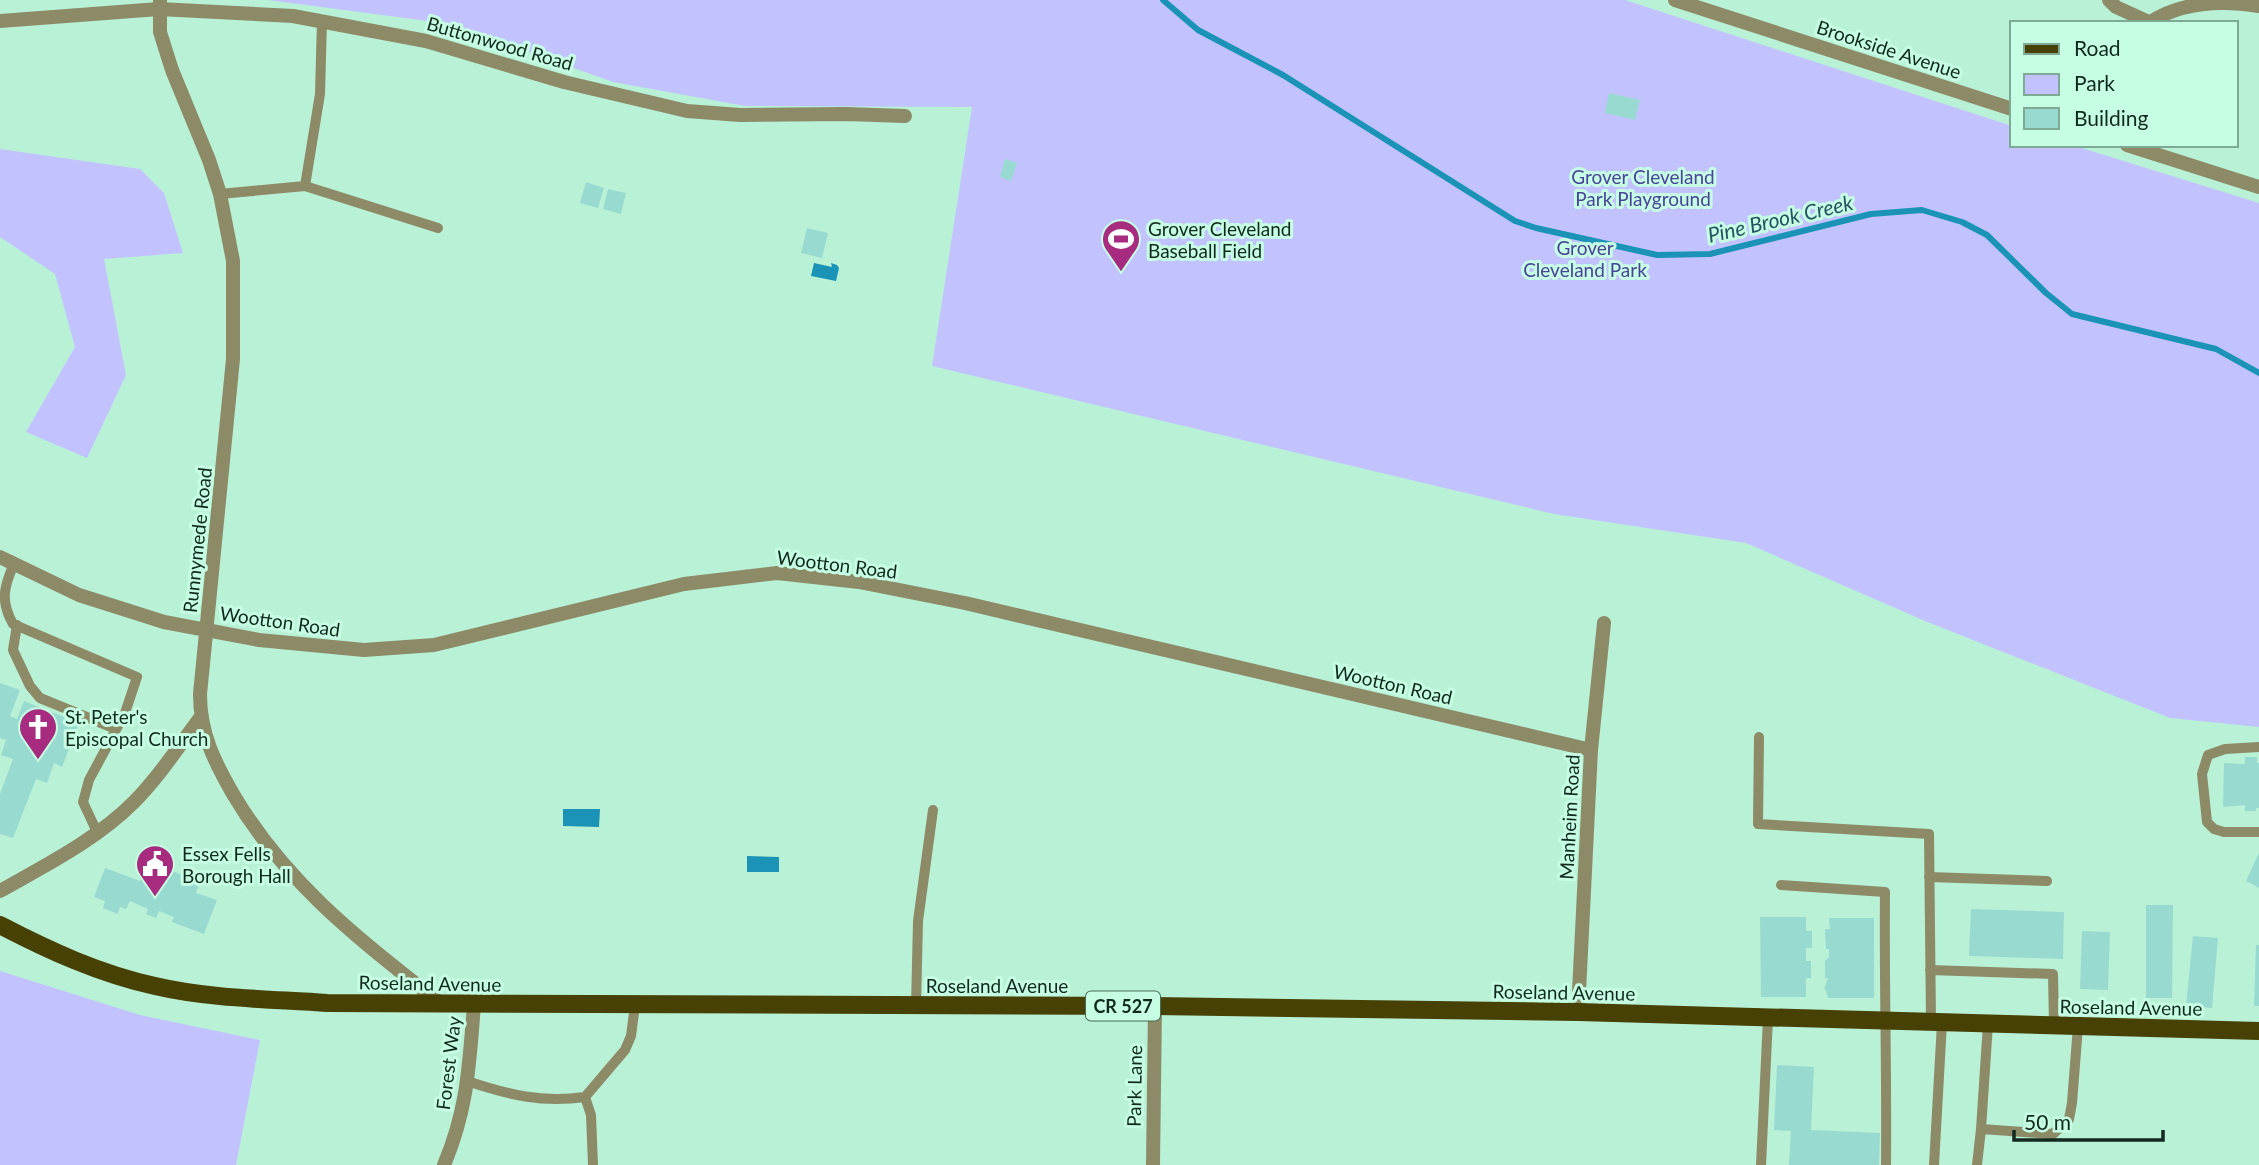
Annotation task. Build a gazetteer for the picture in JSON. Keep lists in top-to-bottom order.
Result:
{
  "streets": {
    "main road": ["Roseland Avenue", "CR 527"],
    "street": [
      "Buttonwood Road",
      "Brookside Avenue",
      "Runnymede Road",
      "Wootton Road",
      "Manheim Road",
      "Forest Way",
      "Park Lane"
    ]
  },
  "crossings": [
    ["Buttonwood Road", "Runnymede Road"],
    ["Runnymede Road", "Wootton Road"],
    ["Runnymede Road", "Roseland Avenue"],
    ["Wootton Road", "Manheim Road"],
    ["Manheim Road", "Roseland Avenue"],
    ["Roseland Avenue", "Forest Way"],
    ["Roseland Avenue", "Park Lane"]
  ],
  "water": ["Pine Brook Creek"],
  "parks": ["Grover Cleveland Park Playground", "Grover Cleveland Park"],
  "places": {
    "sports": ["Grover Cleveland Baseball Field"],
    "church": ["St. Peter's Episcopal Church"],
    "public building": ["Essex Fells Borough Hall"]
  },
  "legend": ["Road", "Park", "Building"],
  "scale_bar": "50 m"
}
